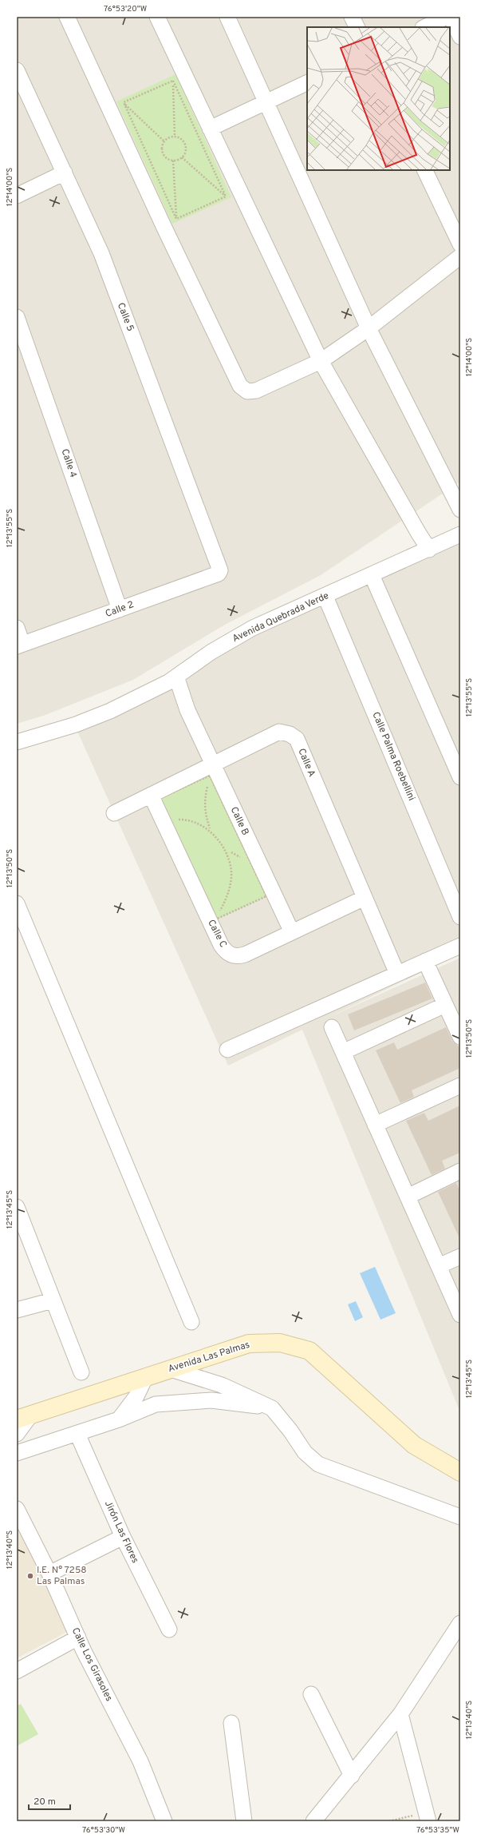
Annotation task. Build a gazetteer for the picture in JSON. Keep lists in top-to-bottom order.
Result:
{
  "streets": {
    "main road": ["Avenida Las Palmas"],
    "street": [
      "Calle 5",
      "Calle 4",
      "Calle 2",
      "Avenida Quebrada Verde",
      "Calle Palma Roebellini",
      "Calle A",
      "Calle B",
      "Calle C",
      "Jirón Las Flores",
      "Calle Los Girasoles"
    ]
  },
  "crossings": [
    ["Calle 5", "Calle 2"],
    ["Calle 4", "Calle 2"],
    ["Avenida Quebrada Verde", "Calle Palma Roebellini"],
    ["Avenida Quebrada Verde", "Calle B"],
    ["Calle A", "Calle B"],
    ["Calle A", "Calle C"],
    ["Calle B", "Calle C"]
  ],
  "places": ["I.E. N° 7258 Las Palmas"],
  "scale_bar": "20 m",
  "coordinates": [
    "76°53'20\"W",
    "12°14'00\"S",
    "12°13'55\"S",
    "12°13'50\"S",
    "12°13'45\"S",
    "12°13'40\"S",
    "76°53'30\"W",
    "76°53'35\"W"
  ]
}
